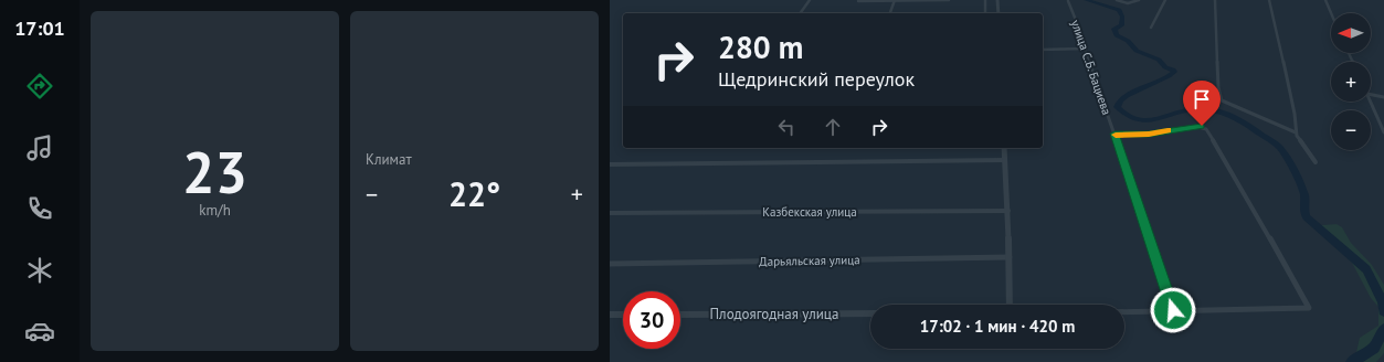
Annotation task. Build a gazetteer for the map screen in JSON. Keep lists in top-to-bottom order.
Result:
{
  "streets": {
    "street": [
      "улица С.Б. Бациева",
      "Казбекская улица",
      "Дарьяльская улица",
      "Плодоягодная улица"
    ]
  },
  "north": "left",
  "page": {
    "tabs": "17:01",
    "tile": [
      ["23", "km/h"],
      "Климат"
    ],
    "map_buttons": ["+", "−"],
    "turn": ["280 m", "Щедринский переулок"],
    "heat": ["−", "22°", "+"],
    "limit": "30",
    "trip": "17:02 · 1 мин · 420 m"
  }
}
